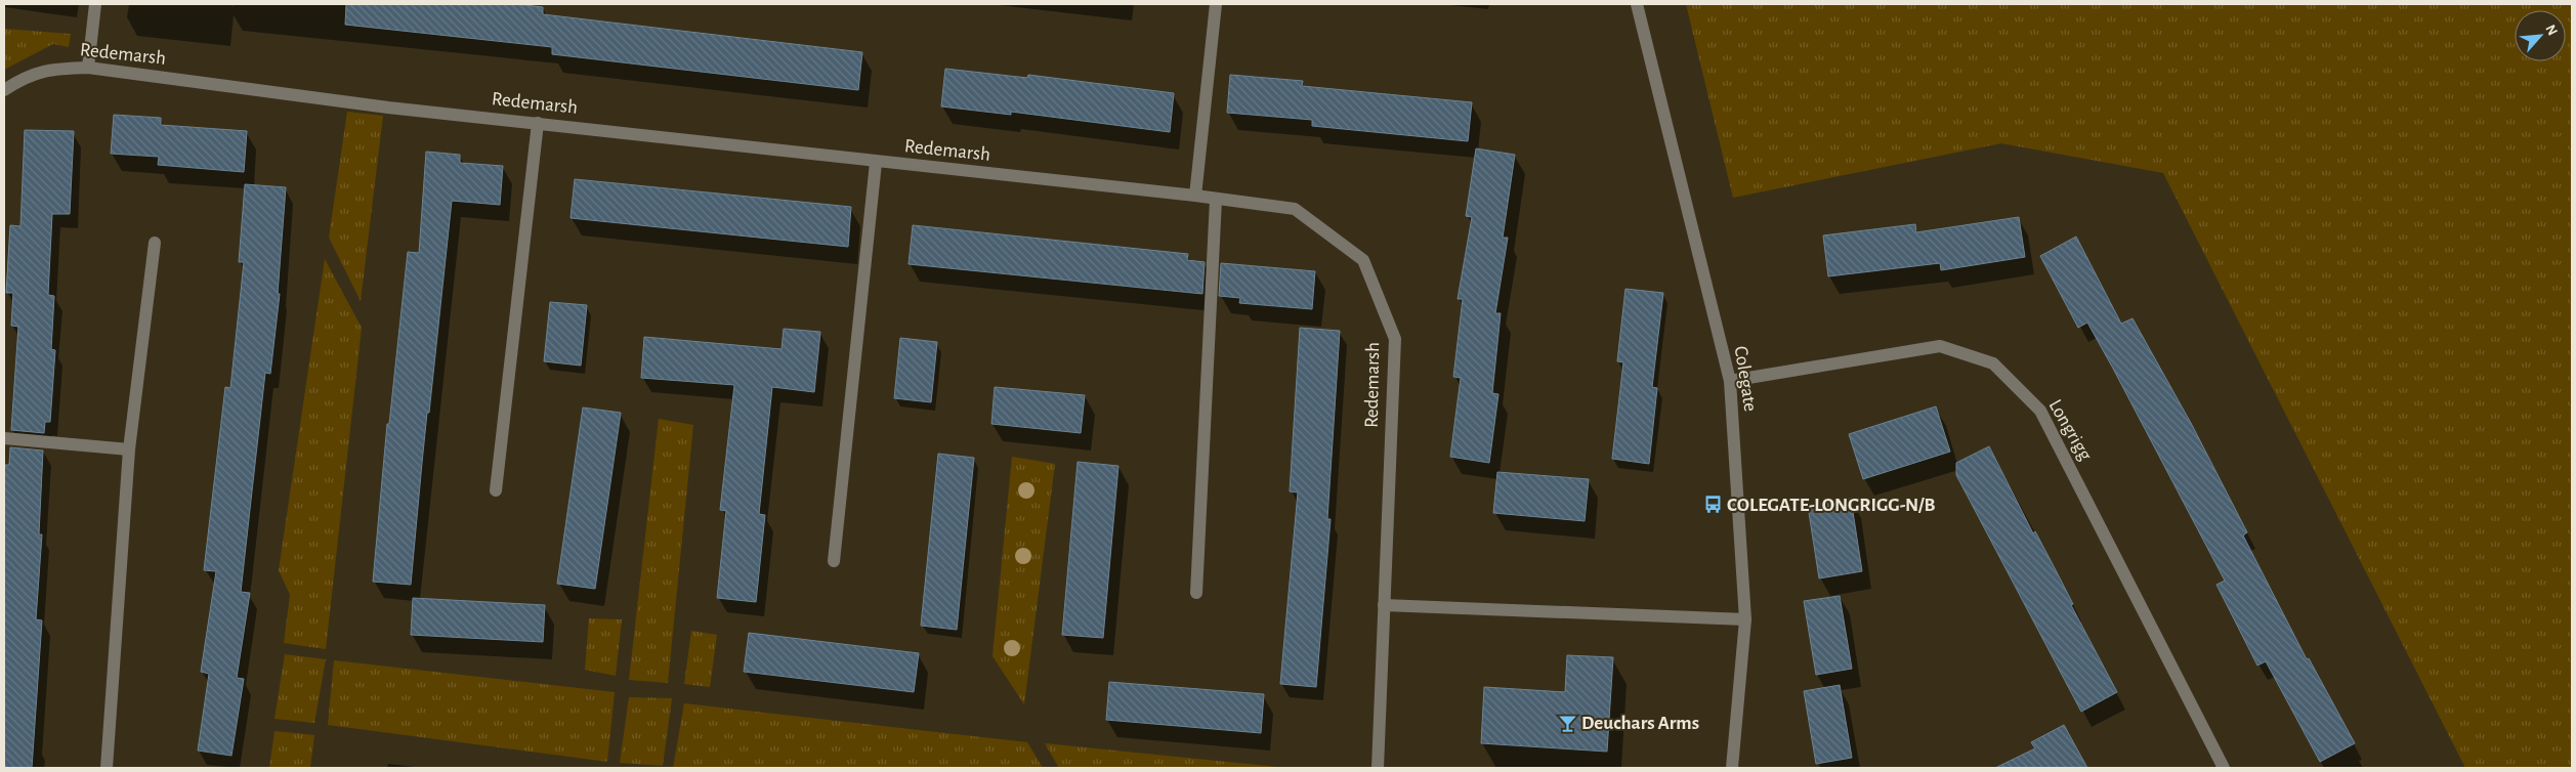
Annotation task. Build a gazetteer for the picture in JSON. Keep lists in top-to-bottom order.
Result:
{
  "streets": {
    "street": ["Redemarsh", "Colegate", "Longrigg"]
  },
  "crossings": [
    ["Colegate", "Longrigg"]
  ],
  "places": {
    "bus stop": ["COLEGATE-LONGRIGG-N/B"],
    "bar": ["Deuchars Arms"]
  },
  "north": "top right"
}
